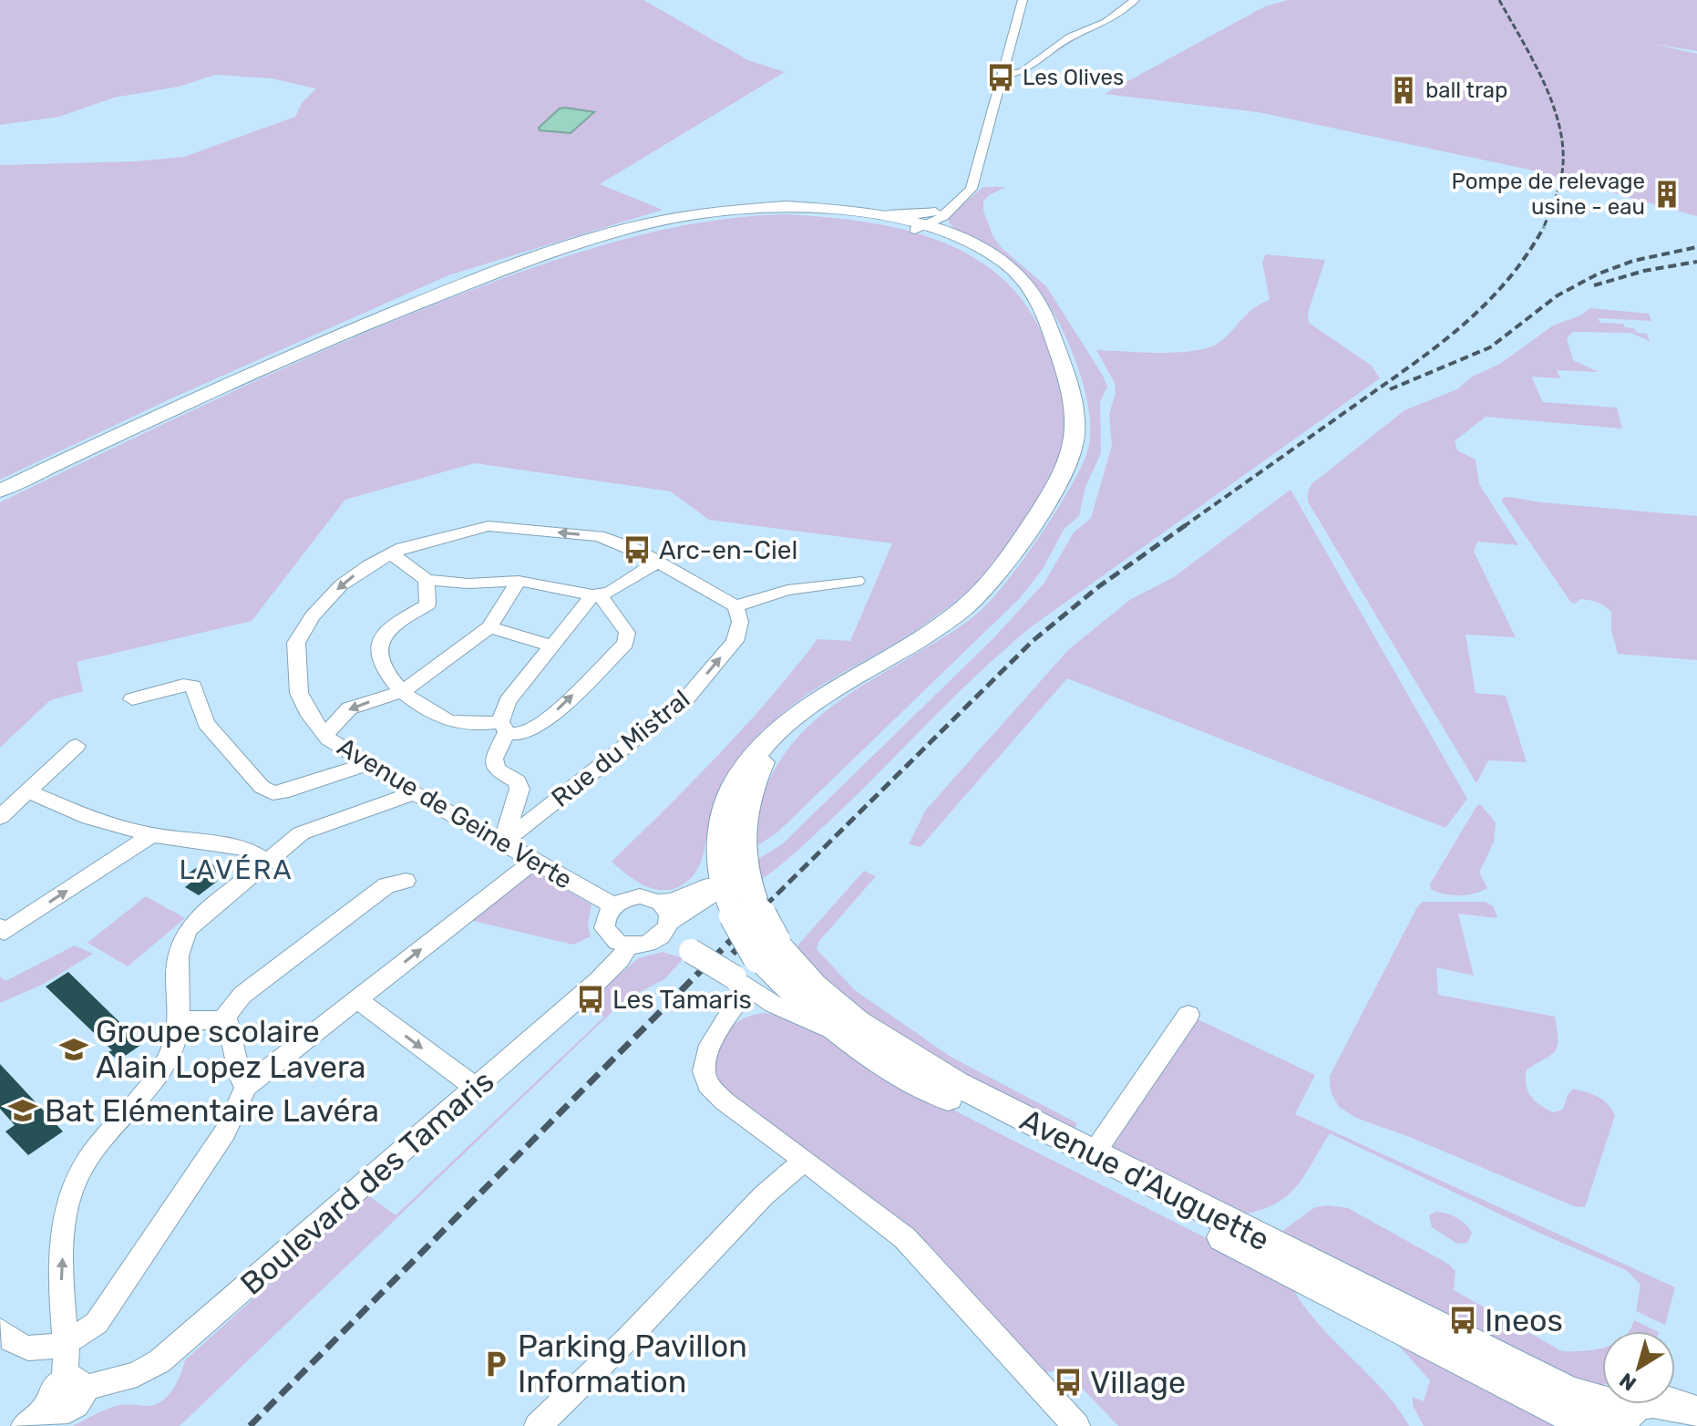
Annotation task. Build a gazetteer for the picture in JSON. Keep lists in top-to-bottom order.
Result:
{
  "streets": {
    "main road": ["Avenue d'Auguette"],
    "street": ["Rue du Mistral", "Avenue de Geine Verte", "Boulevard des Tamaris"]
  },
  "crossings": [
    ["Rue du Mistral", "Avenue de Geine Verte"],
    ["Avenue de Geine Verte", "Boulevard des Tamaris"]
  ],
  "districts": ["LAVÉRA"],
  "places": {
    "bus stop": [
      "Les Olives",
      "Arc-en-Ciel",
      "Les Tamaris",
      "Ineos",
      "Village"
    ],
    "building": ["ball trap", "Pompe de relevage usine - eau"],
    "school or university": ["Groupe scolaire Alain Lopez Lavera", "Bat Elémentaire Lavéra"],
    "parking": ["Parking Pavillon Information"]
  },
  "north": "bottom left"
}
